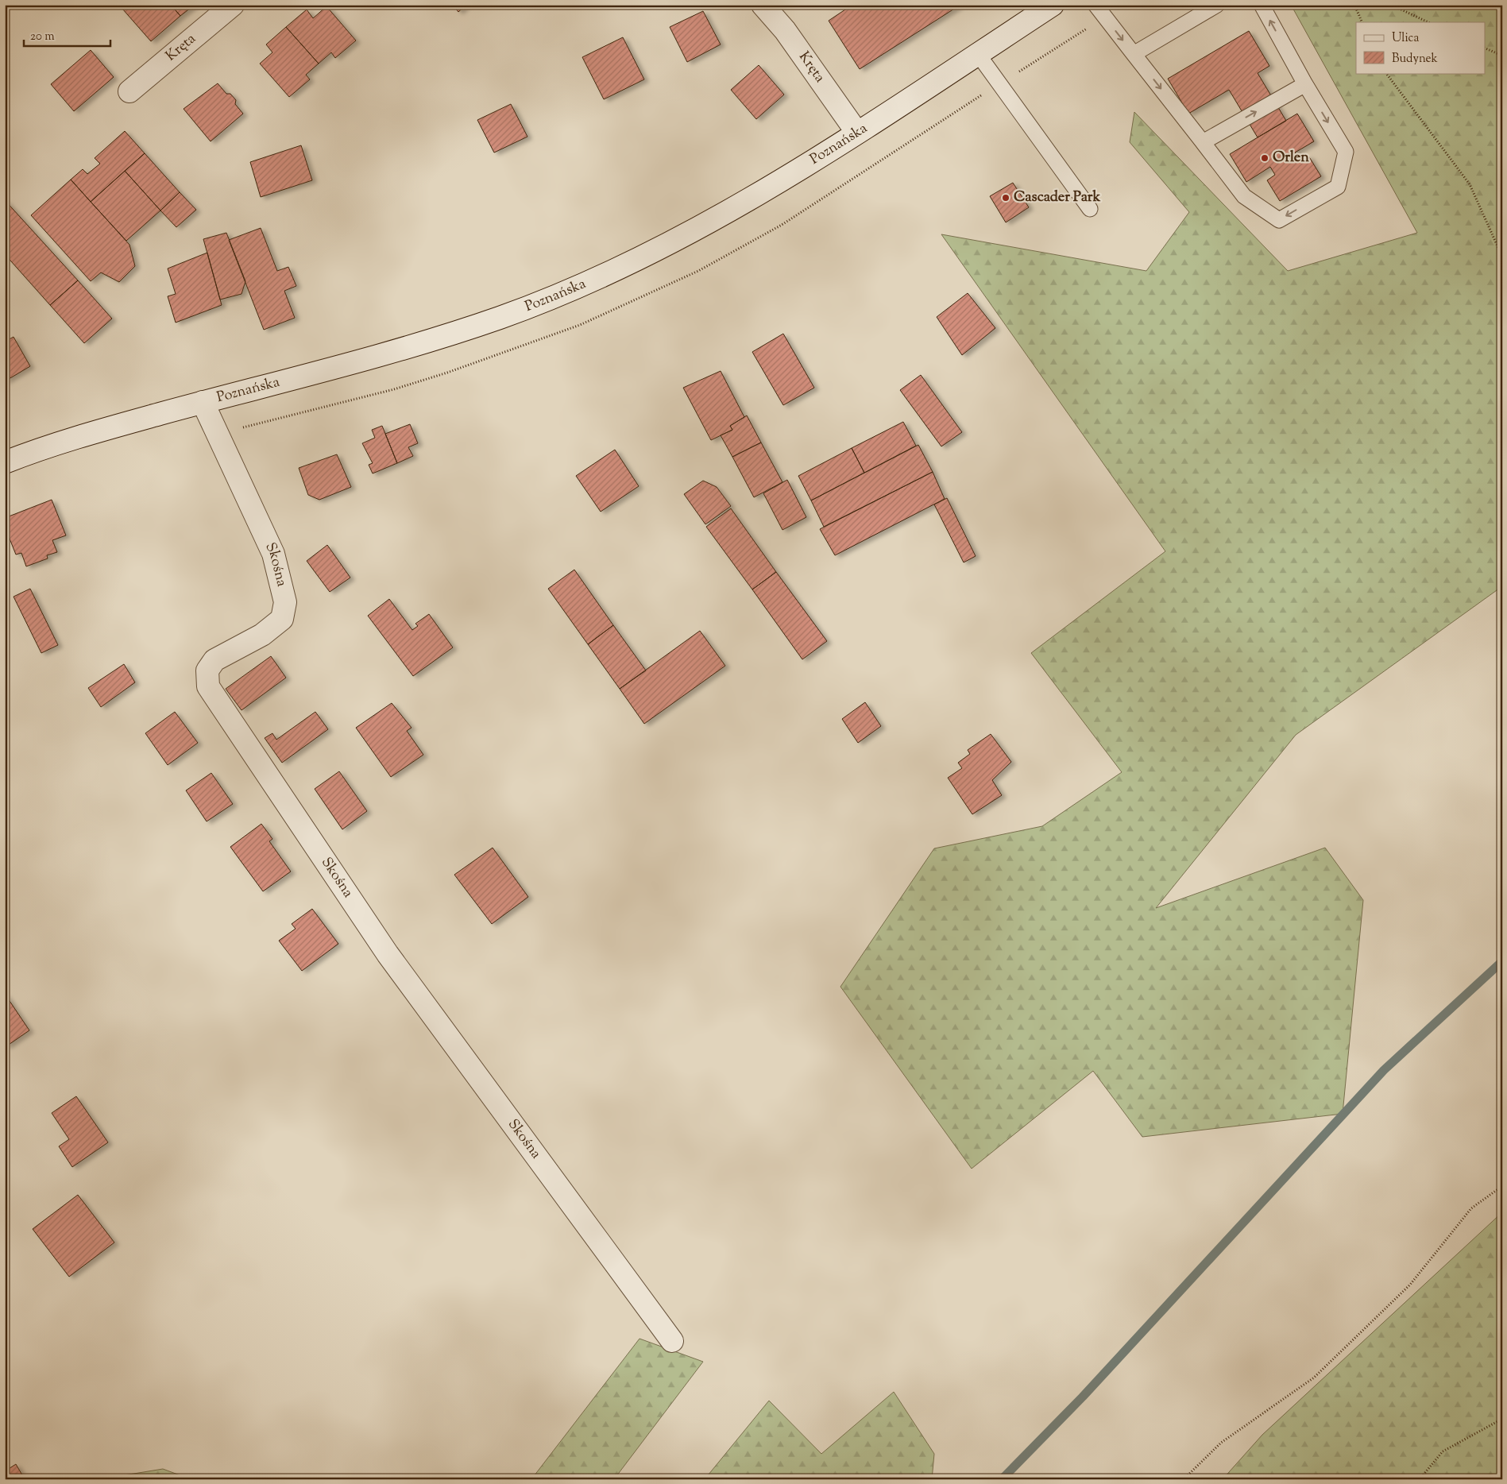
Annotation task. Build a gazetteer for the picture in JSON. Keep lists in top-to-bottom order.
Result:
{
  "streets": {
    "street": ["Kręta", "Poznańska", "Skośna"]
  },
  "crossings": [
    ["Kręta", "Poznańska"],
    ["Poznańska", "Skośna"]
  ],
  "places": ["Orlen", "Cascader Park"],
  "legend": ["Ulica", "Budynek"],
  "scale_bar": "20 m"
}
